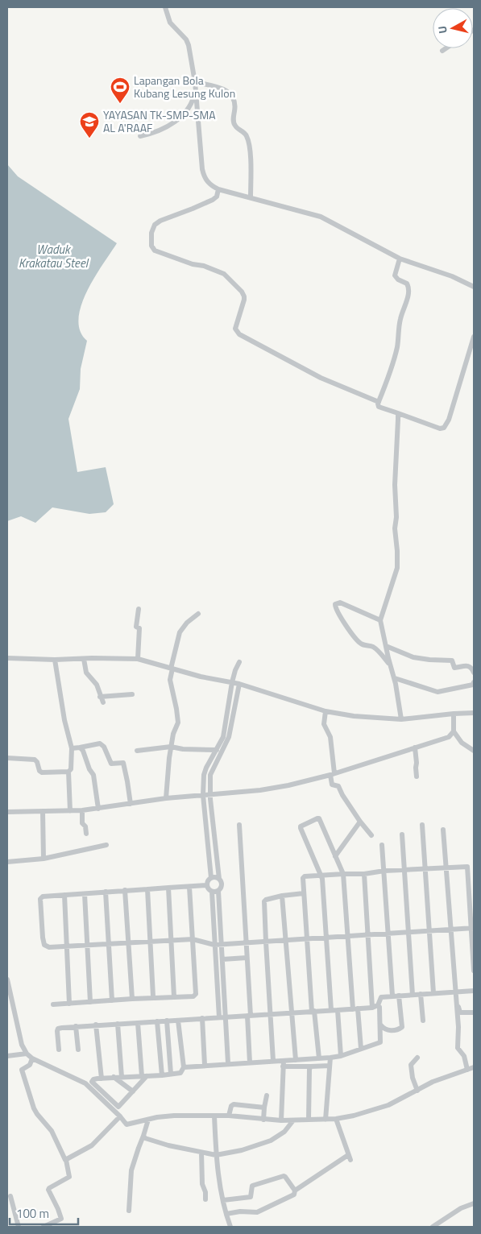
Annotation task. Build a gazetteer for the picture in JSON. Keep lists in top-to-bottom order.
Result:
{
  "water": ["Waduk Krakatau Steel"],
  "places": {
    "sports": ["Lapangan Bola Kubang Lesung Kulon"],
    "school or university": ["YAYASAN TK-SMP-SMA AL A'RAAF"]
  },
  "scale_bar": "100 m",
  "north": "left"
}
